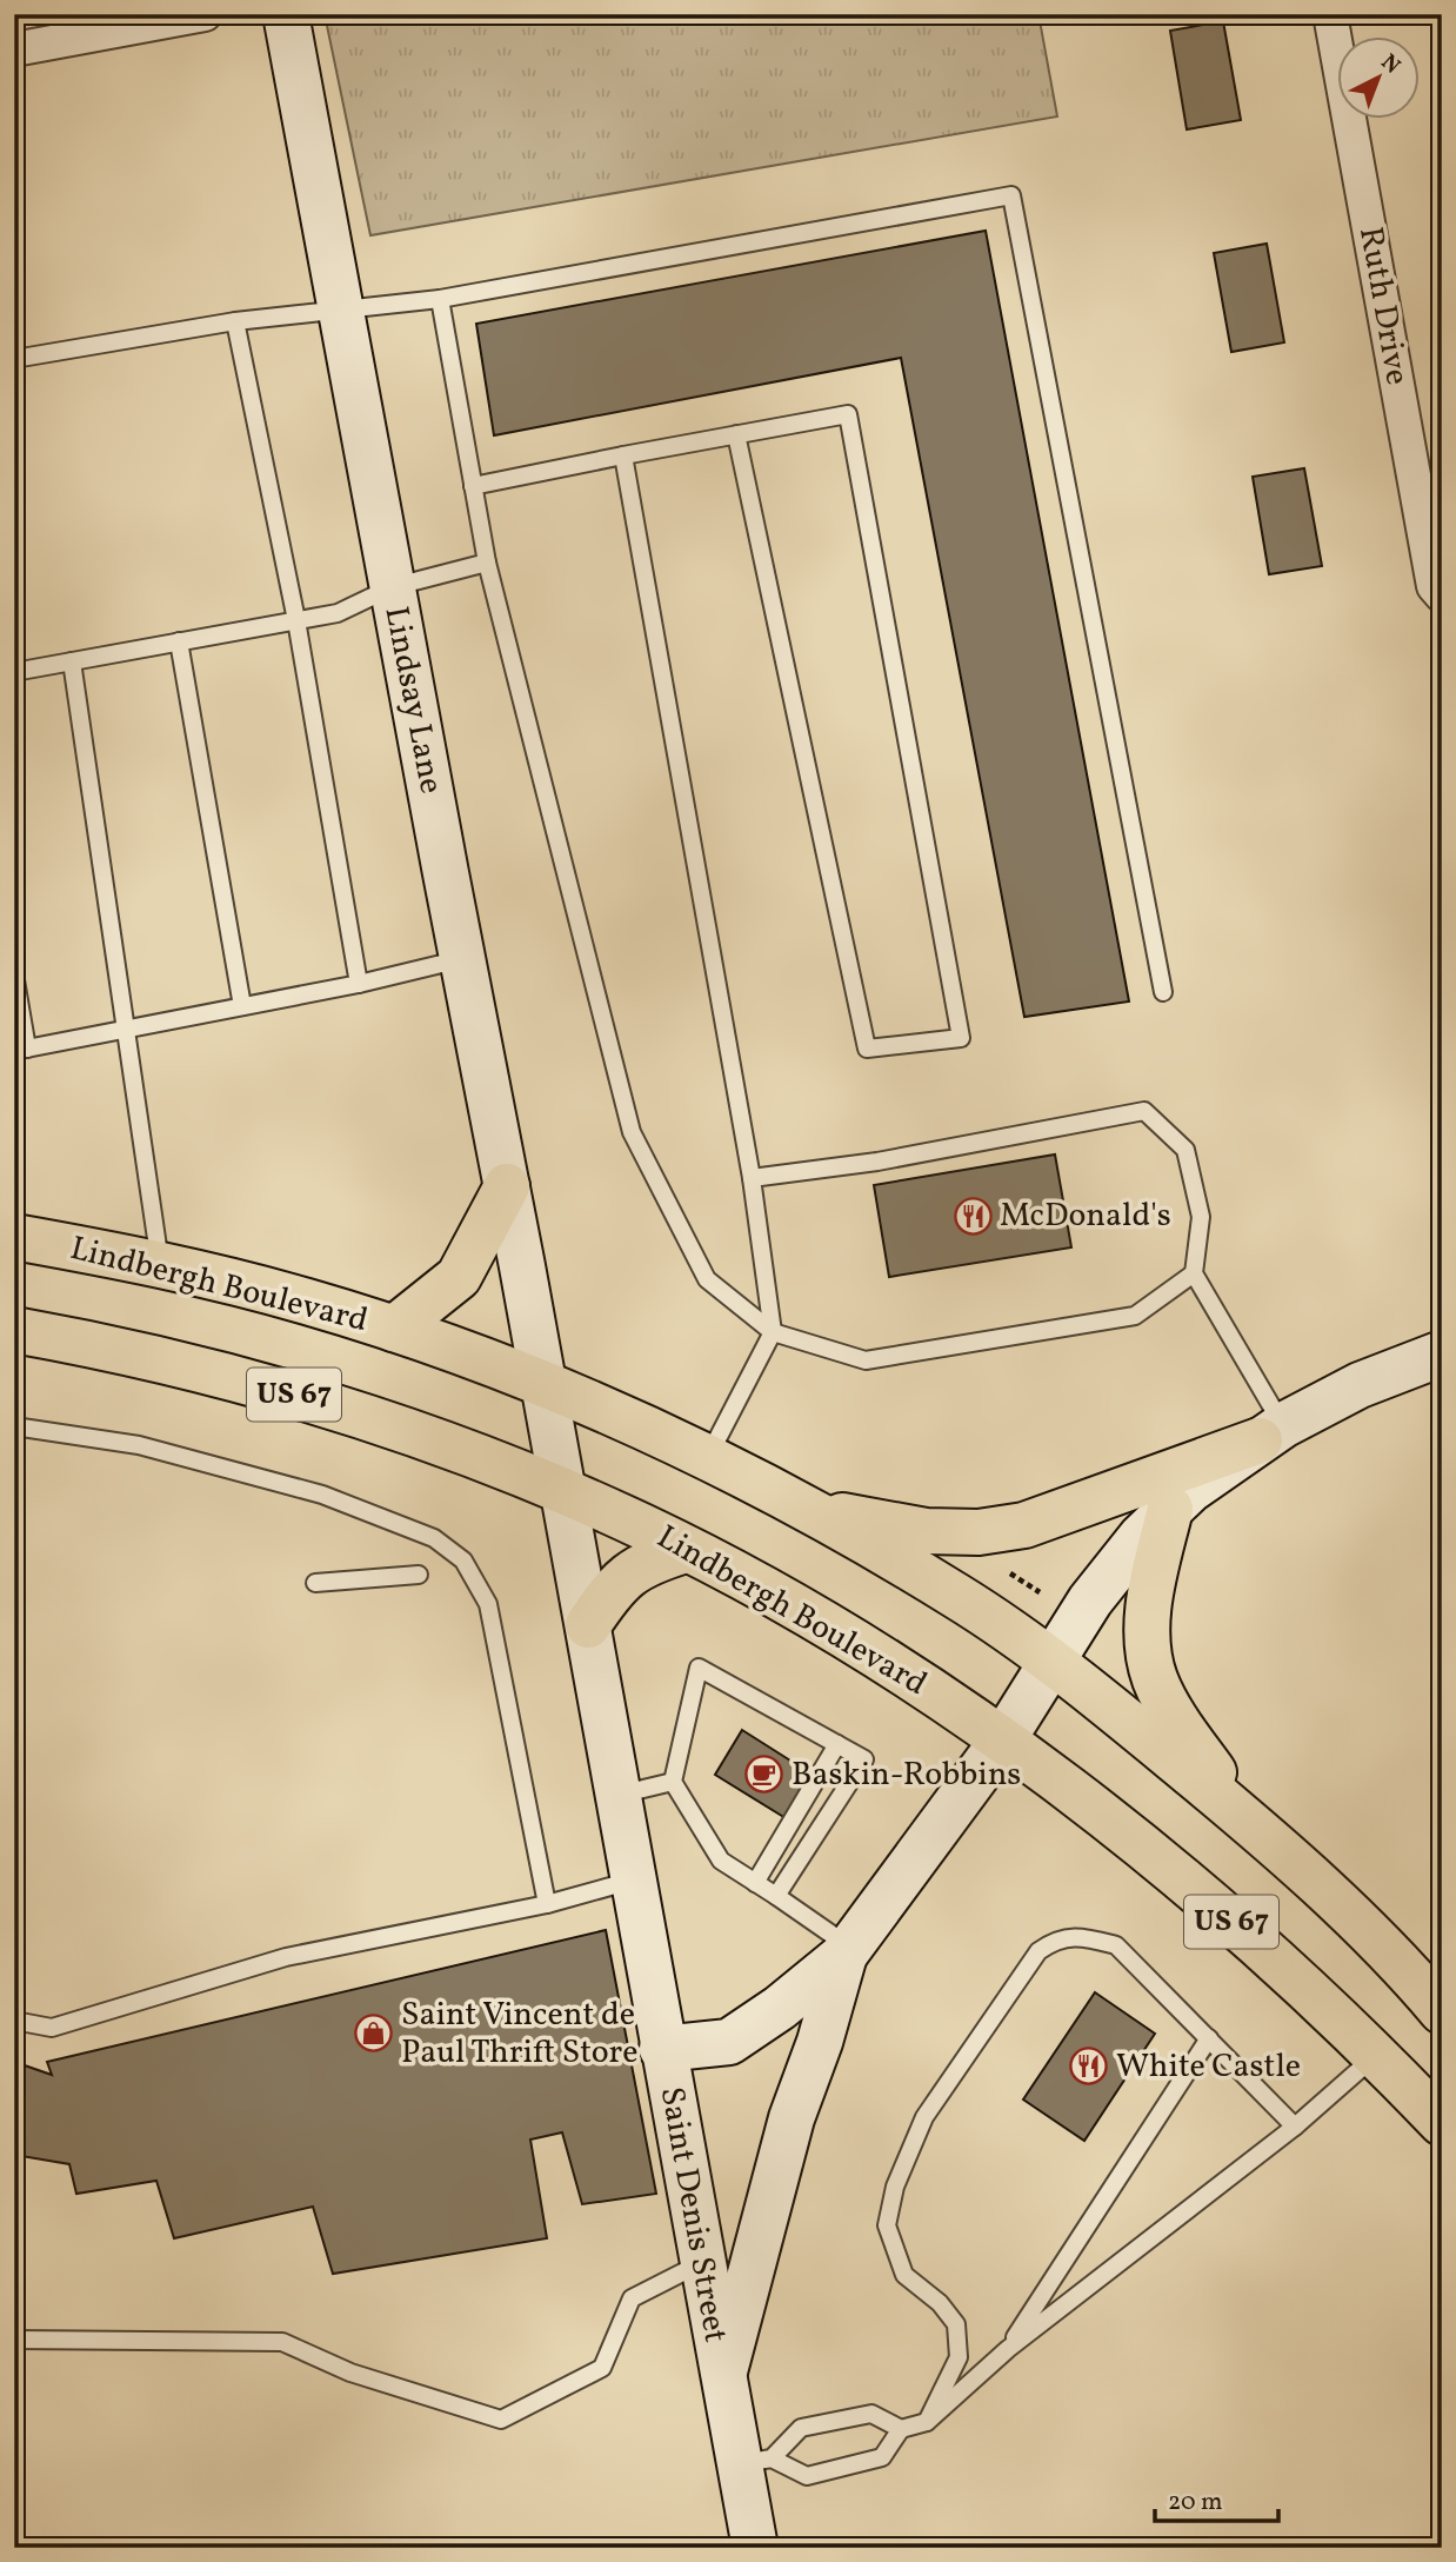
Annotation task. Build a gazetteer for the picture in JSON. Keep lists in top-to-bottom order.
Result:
{
  "streets": {
    "main road": ["Lindbergh Boulevard", "US 67"],
    "street": ["Ruth Drive", "Lindsay Lane", "Saint Denis Street"]
  },
  "crossings": [
    ["Lindsay Lane", "Lindbergh Boulevard"],
    ["Lindsay Lane", "Saint Denis Street"],
    ["Lindbergh Boulevard", "Saint Denis Street"]
  ],
  "places": {
    "restaurant": ["McDonald's", "White Castle"],
    "cafe": ["Baskin-Robbins"],
    "shop": ["Saint Vincent de Paul Thrift Store"]
  },
  "scale_bar": "20 m",
  "north": "top right"
}
